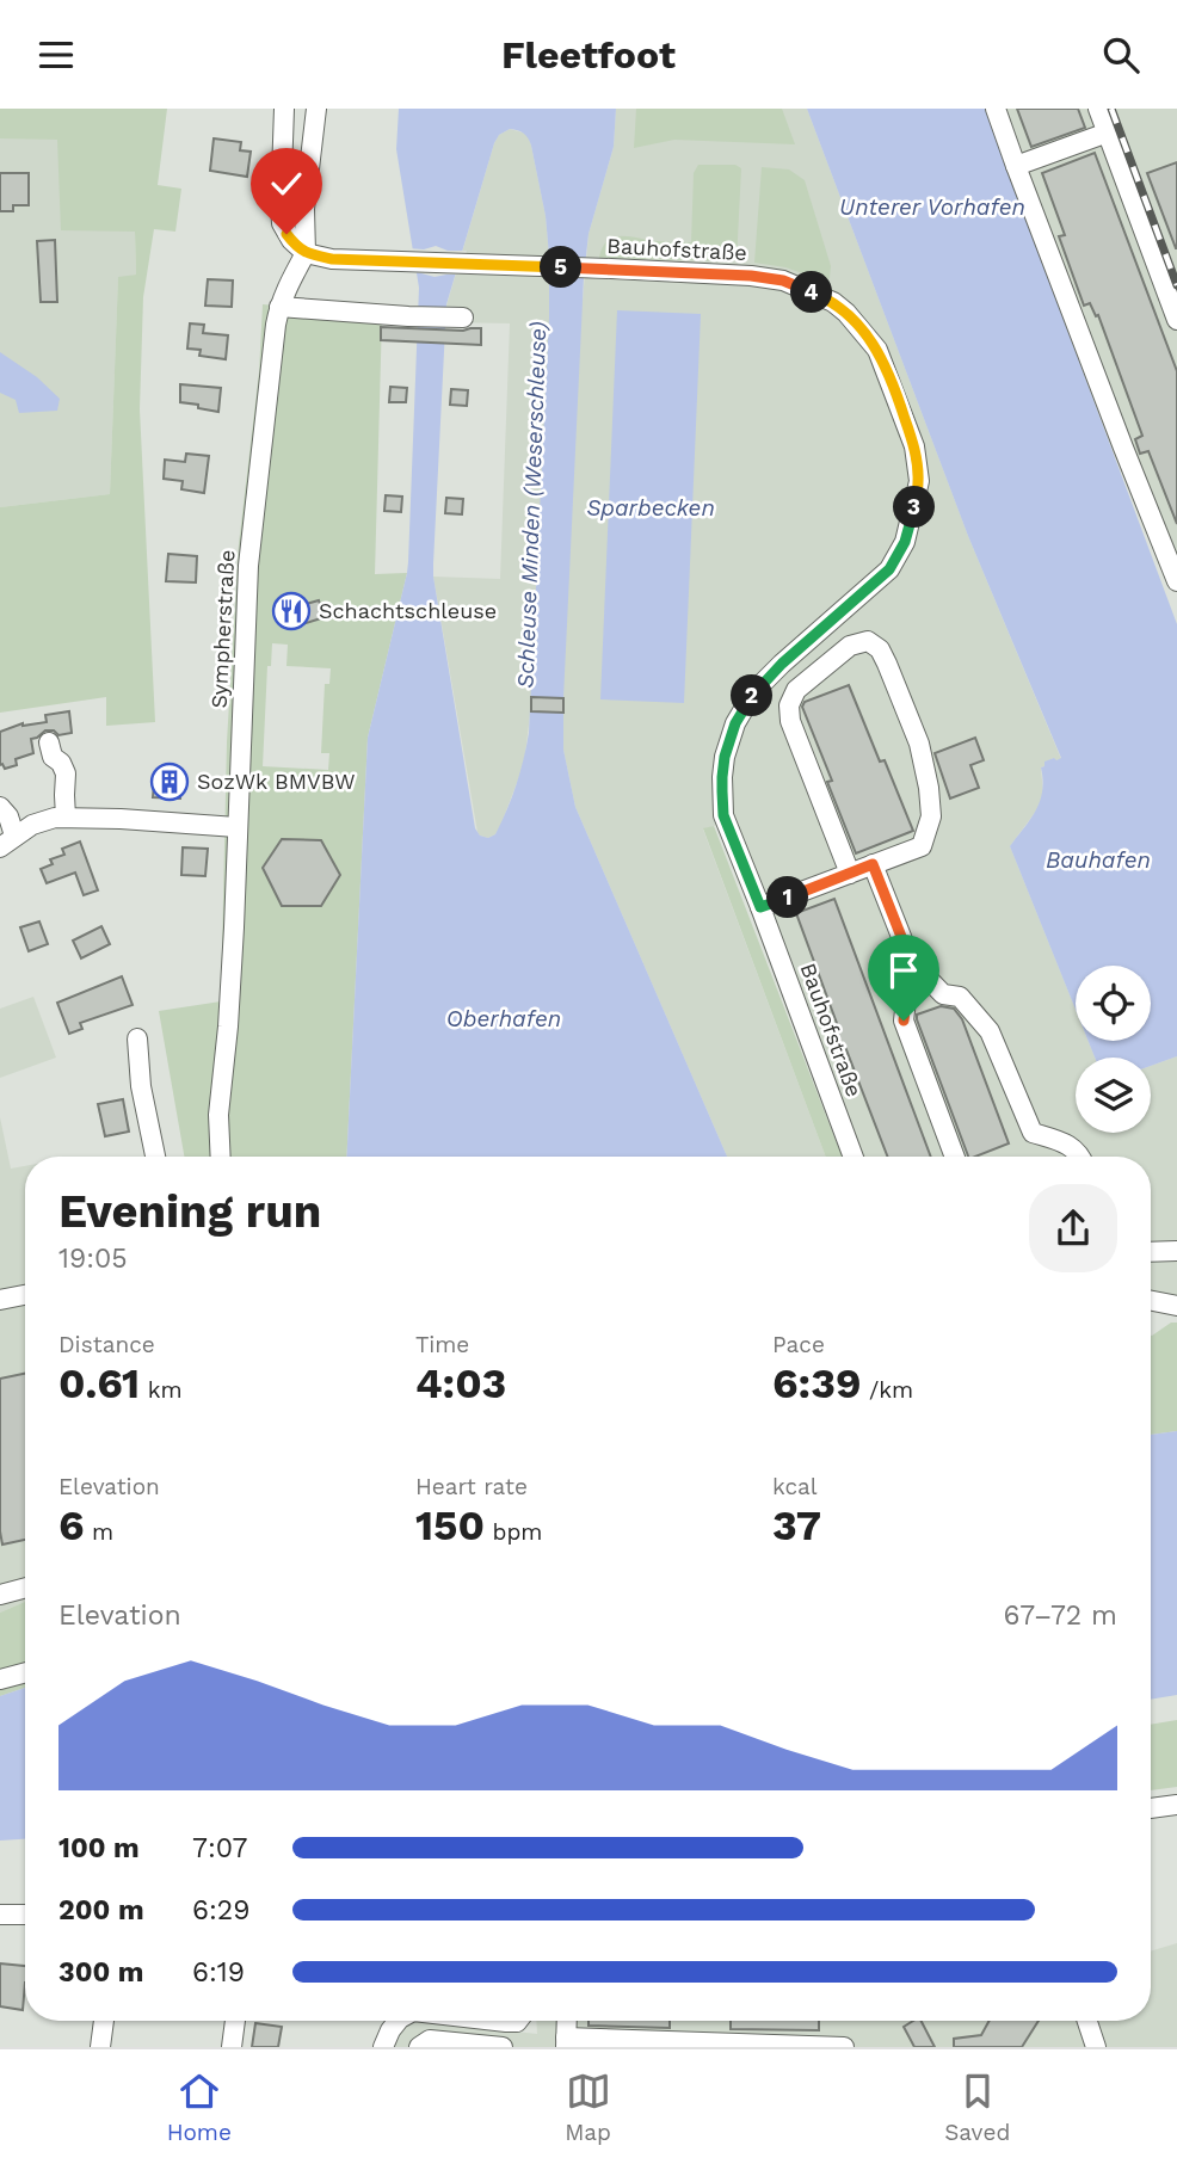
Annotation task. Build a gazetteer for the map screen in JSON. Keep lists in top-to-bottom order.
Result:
{
  "streets": {
    "street": ["Bauhofstraße", "Sympherstraße"]
  },
  "crossings": [
    ["Bauhofstraße", "Sympherstraße"]
  ],
  "water": [
    "Unterer Vorhafen",
    "Schleuse Minden (Weserschleuse)",
    "Sparbecken",
    "Bauhafen",
    "Oberhafen"
  ],
  "places": {
    "restaurant": ["Schachtschleuse"],
    "building": ["SozWk BMVBW"]
  },
  "page": {
    "header": "Fleetfoot",
    "pins": [
      "5",
      "4",
      "3",
      "2",
      "1"
    ],
    "heading": ["Evening run", "19:05"],
    "stats": [
      ["Distance", "0.61 km"],
      ["Time", "4:03"],
      ["Pace", "6:39 /km"],
      ["Elevation", "6 m"],
      ["Heart rate", "150 bpm"],
      ["kcal", "37"]
    ],
    "chart": ["Elevation", "67–72 m"],
    "list": [
      {
        "name": "100 m",
        "note": "7:07"
      },
      {
        "name": "200 m",
        "note": "6:29"
      },
      {
        "name": "300 m",
        "note": "6:19"
      }
    ],
    "tabs": ["Home", "Map", "Saved"]
  }
}
